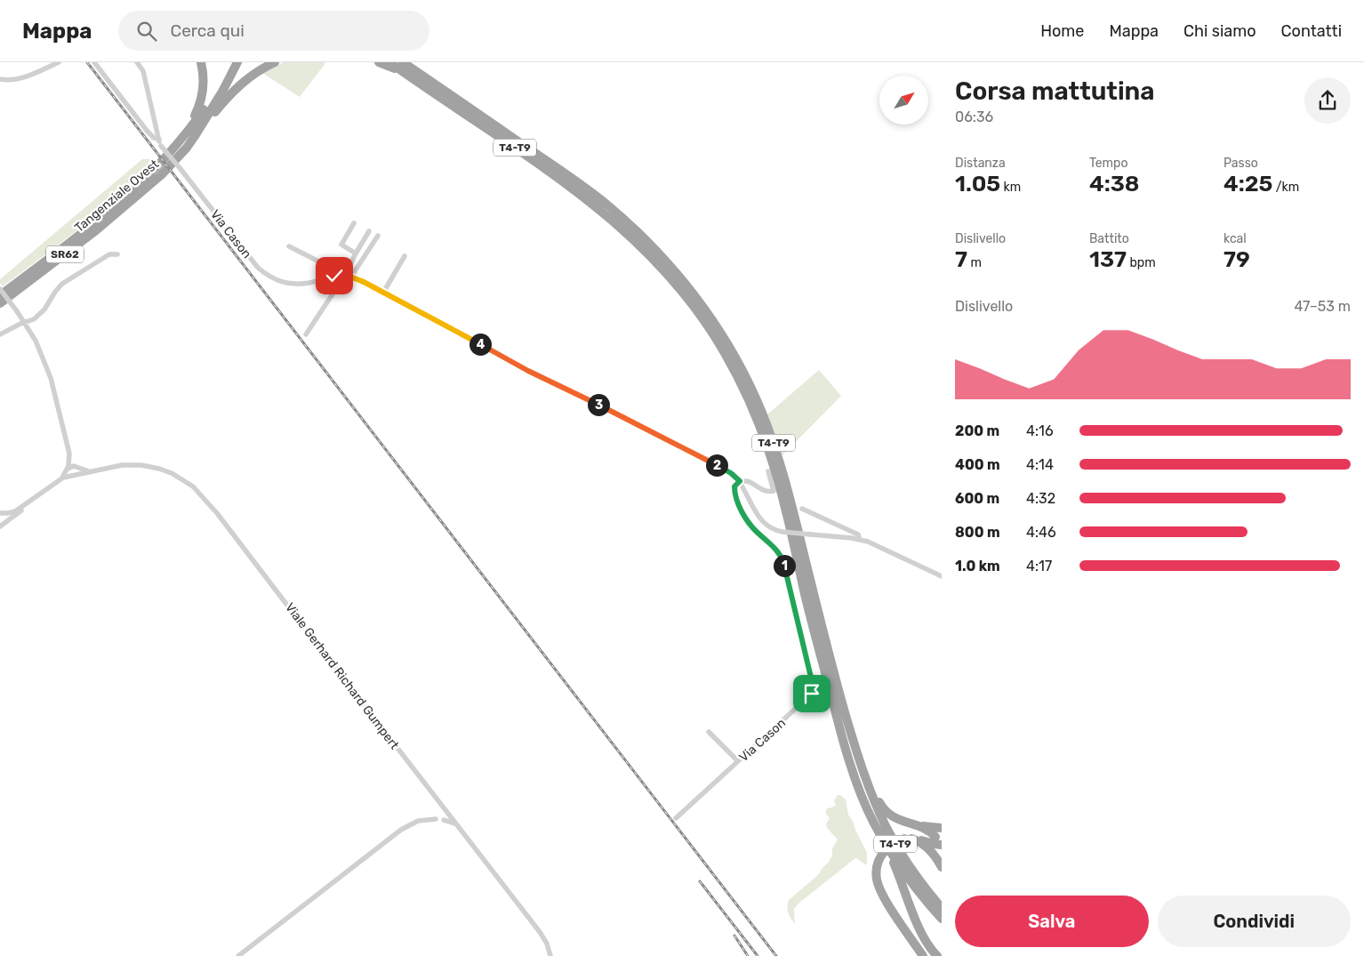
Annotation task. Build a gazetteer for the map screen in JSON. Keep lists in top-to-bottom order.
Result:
{
  "streets": {
    "highway": ["T4-T9", "Tangenziale Ovest", "SR62"],
    "street": ["Via Cason", "Viale Gerhard Richard Gumpert"]
  },
  "north": "top right",
  "page": {
    "header": "Mappa",
    "search": "Cerca qui",
    "nav": [
      "Home",
      "Mappa",
      "Chi siamo",
      "Contatti"
    ],
    "heading": ["Corsa mattutina", "06:36"],
    "stats": [
      ["Distanza", "1.05 km"],
      ["Tempo", "4:38"],
      ["Passo", "4:25 /km"],
      ["Dislivello", "7 m"],
      ["Battito", "137 bpm"],
      ["kcal", "79"]
    ],
    "chart": ["Dislivello", "47–53 m"],
    "pins": [
      "4",
      "3",
      "2",
      "1"
    ],
    "list": [
      {
        "name": "200 m",
        "note": "4:16"
      },
      {
        "name": "400 m",
        "note": "4:14"
      },
      {
        "name": "600 m",
        "note": "4:32"
      },
      {
        "name": "800 m",
        "note": "4:46"
      },
      {
        "name": "1.0 km",
        "note": "4:17"
      }
    ],
    "buttons": ["Salva", "Condividi"]
  }
}
